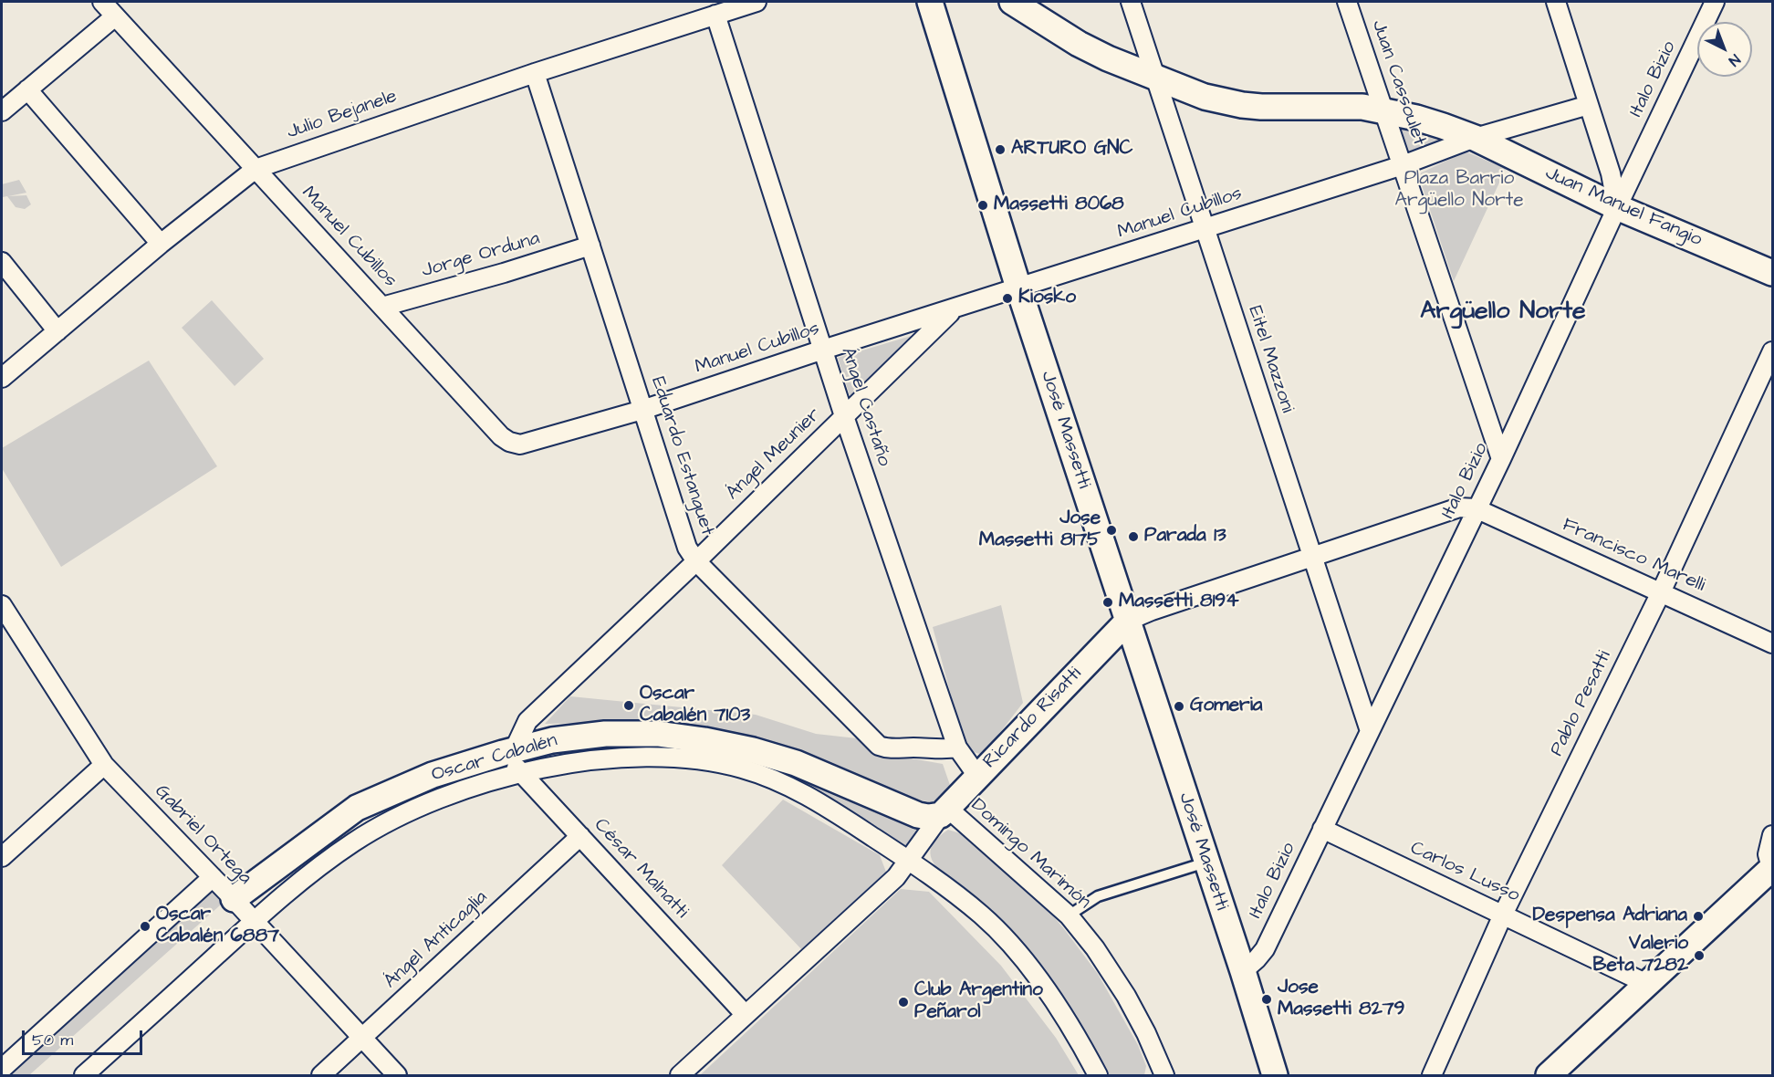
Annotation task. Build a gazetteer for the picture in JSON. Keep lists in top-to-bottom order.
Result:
{
  "streets": {
    "main road": [
      "Juan Manuel Fangio",
      "José Massetti",
      "Ricardo Risatti",
      "Oscar Cabalén"
    ],
    "street": [
      "Italo Bizio",
      "Juan Cassoulet",
      "Julio Bejanele",
      "Manuel Cubillos",
      "Jorge Orduna",
      "Eitel Mazzoni",
      "Ángel Castaño",
      "Ángel Meunier",
      "Eduardo Estanguet",
      "Francisco Marelli",
      "Pablo Pesatti",
      "Gabriel Ortega",
      "Domingo Marimón",
      "César Malnatti",
      "Carlos Lusso",
      "Ángel Anticaglia"
    ]
  },
  "crossings": [
    ["Italo Bizio", "Juan Cassoulet"],
    ["Italo Bizio", "Juan Manuel Fangio"],
    ["Italo Bizio", "Eitel Mazzoni"],
    ["Italo Bizio", "José Massetti"],
    ["Italo Bizio", "Francisco Marelli"],
    ["Italo Bizio", "Ricardo Risatti"],
    ["Italo Bizio", "Carlos Lusso"],
    ["Juan Cassoulet", "Juan Manuel Fangio"],
    ["Juan Cassoulet", "Manuel Cubillos"],
    ["Julio Bejanele", "Manuel Cubillos"],
    ["Julio Bejanele", "Ángel Castaño"],
    ["Julio Bejanele", "Eduardo Estanguet"],
    ["Juan Manuel Fangio", "Manuel Cubillos"],
    ["Juan Manuel Fangio", "Eitel Mazzoni"],
    ["Manuel Cubillos", "Jorge Orduna"],
    ["Manuel Cubillos", "Eitel Mazzoni"],
    ["Manuel Cubillos", "Ángel Castaño"],
    ["Manuel Cubillos", "José Massetti"],
    ["Manuel Cubillos", "Ángel Meunier"],
    ["Manuel Cubillos", "Eduardo Estanguet"],
    ["Jorge Orduna", "Eduardo Estanguet"],
    ["Eitel Mazzoni", "Ricardo Risatti"],
    ["Ángel Castaño", "Ángel Meunier"],
    ["Ángel Castaño", "Eduardo Estanguet"],
    ["Ángel Castaño", "Ricardo Risatti"],
    ["José Massetti", "Ricardo Risatti"],
    ["Ángel Meunier", "Eduardo Estanguet"],
    ["Ángel Meunier", "Oscar Cabalén"],
    ["Ángel Meunier", "César Malnatti"],
    ["Francisco Marelli", "Pablo Pesatti"],
    ["Francisco Marelli", "Ricardo Risatti"],
    ["Pablo Pesatti", "Carlos Lusso"],
    ["Ricardo Risatti", "Oscar Cabalén"],
    ["Ricardo Risatti", "Domingo Marimón"],
    ["Ricardo Risatti", "César Malnatti"],
    ["Oscar Cabalén", "Gabriel Ortega"],
    ["Oscar Cabalén", "Domingo Marimón"],
    ["Oscar Cabalén", "César Malnatti"],
    ["Gabriel Ortega", "Ángel Anticaglia"],
    ["César Malnatti", "Ángel Anticaglia"]
  ],
  "districts": ["Argüello Norte"],
  "parks": ["Plaza Barrio Argüello Norte"],
  "places": [
    "ARTURO GNC",
    "Massetti 8068",
    "Kiosko",
    "Jose Massetti 8175",
    "Parada 13",
    "Massetti 8194",
    "Oscar Cabalén 7103",
    "Gomeria",
    "Despensa Adriana",
    "Oscar Cabalén 6887",
    "Valerio Beta 7282",
    "Jose Massetti 8279",
    "Club Argentino Peñarol"
  ],
  "scale_bar": "50 m",
  "north": "bottom right"
}
